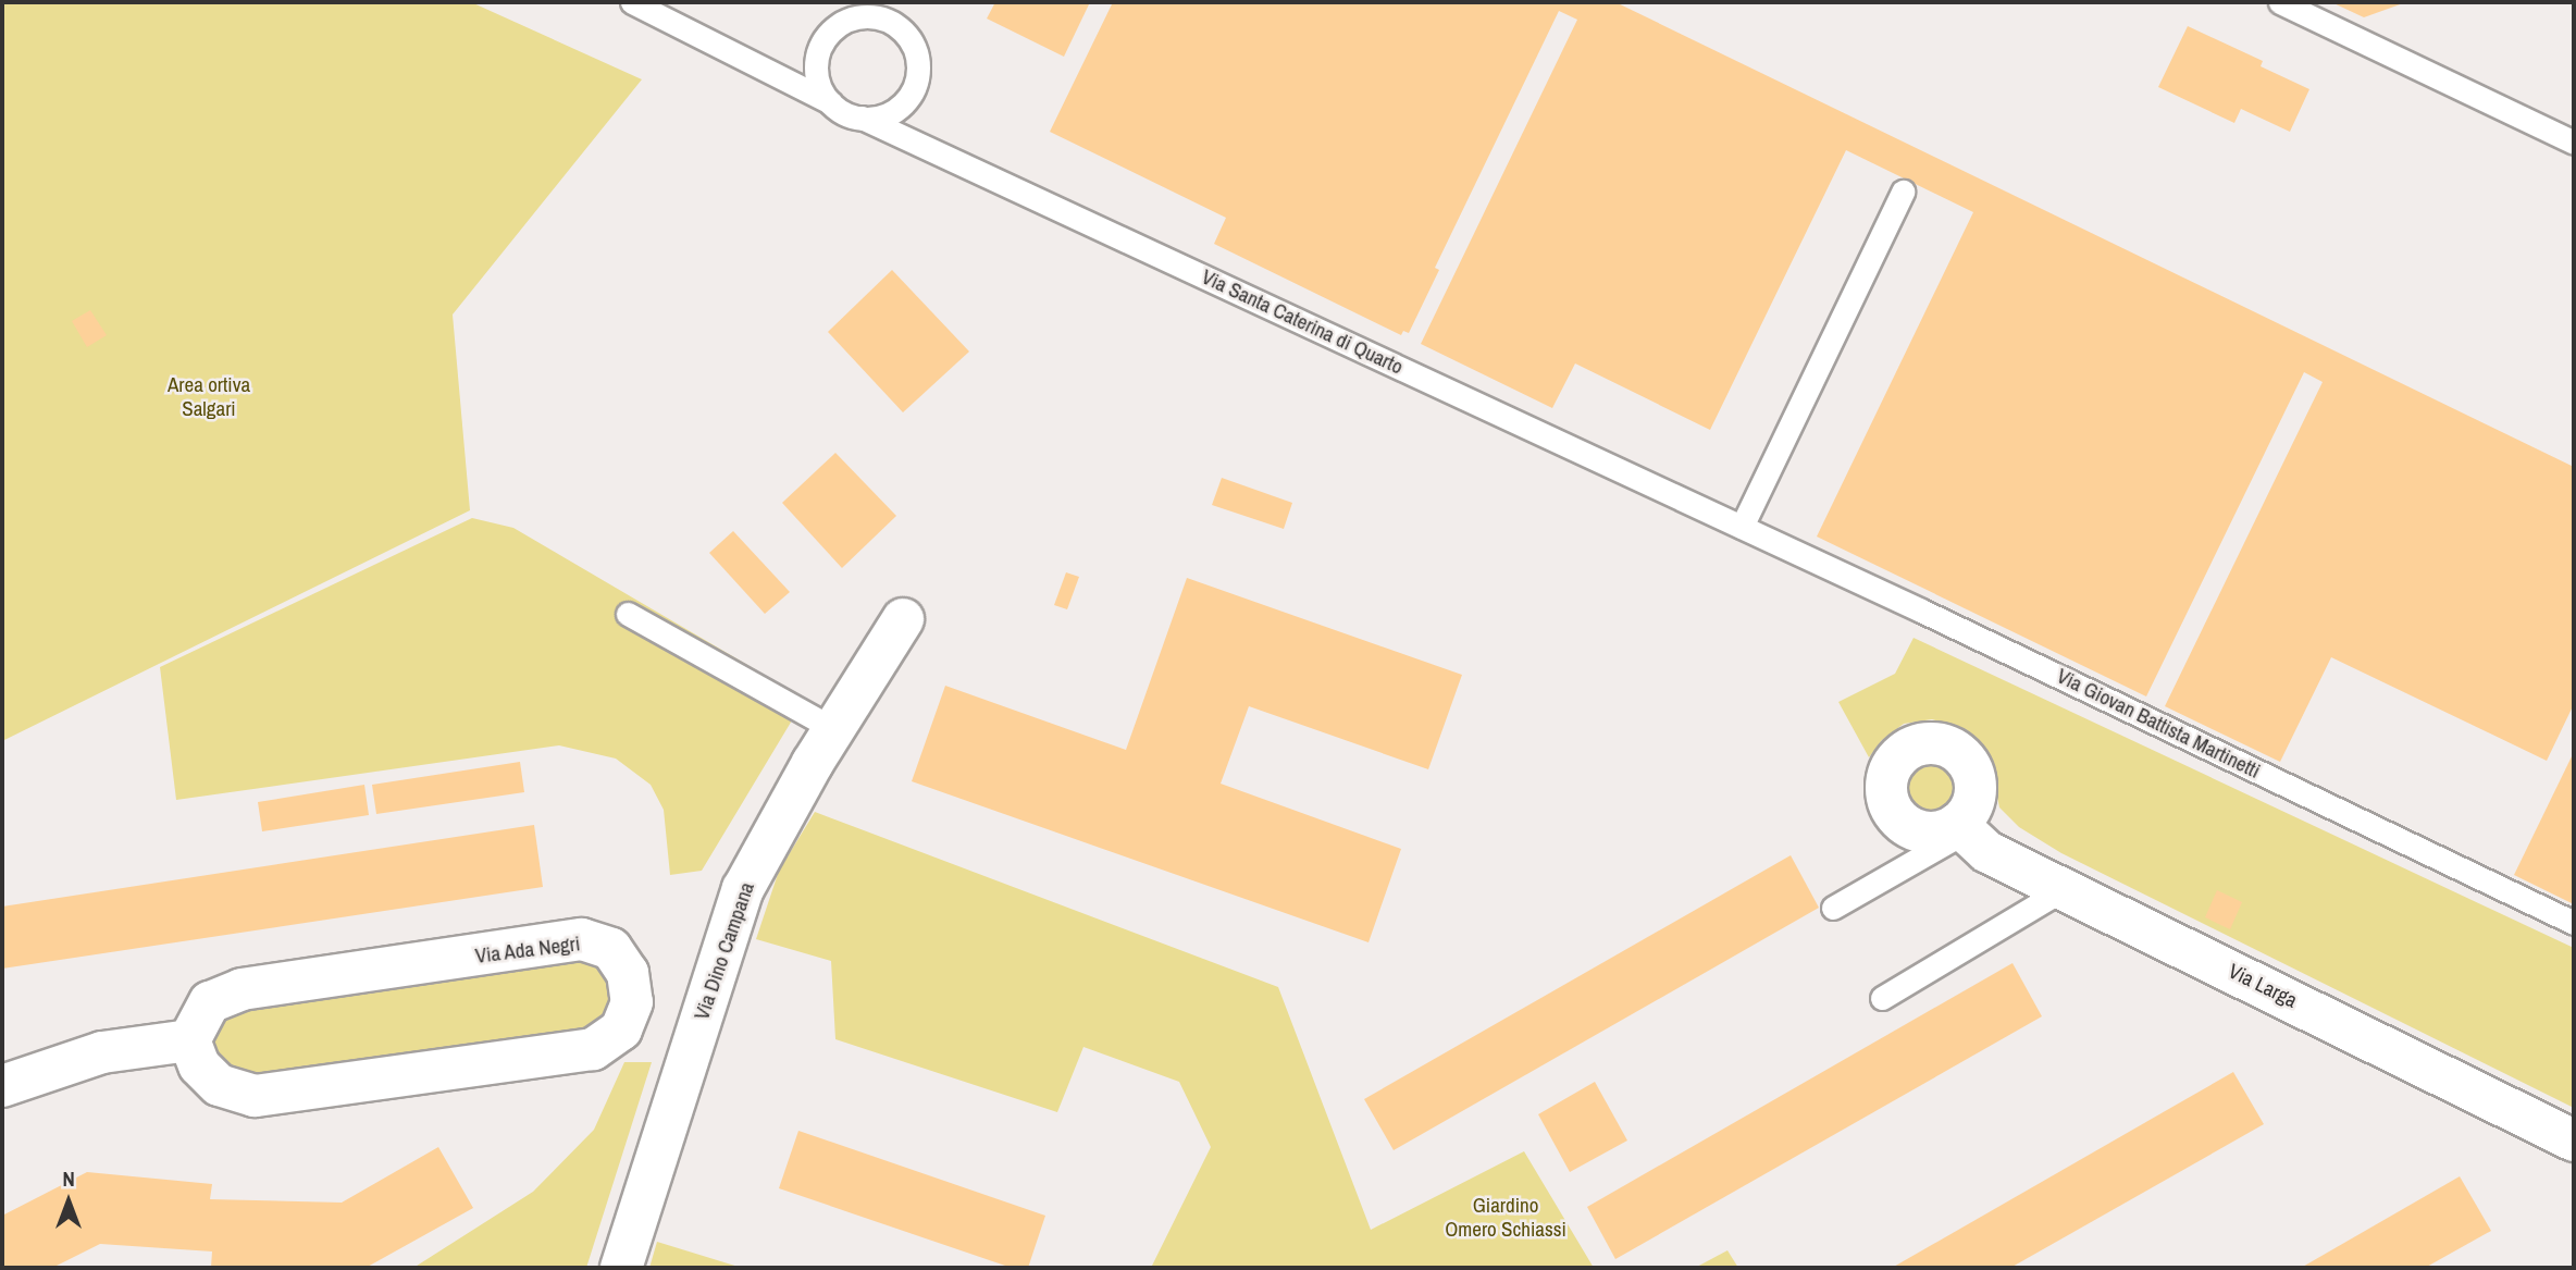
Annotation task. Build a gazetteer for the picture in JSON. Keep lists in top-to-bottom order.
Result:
{
  "streets": {
    "street": ["Via Ada Negri", "Via Dino Campana", "Via Larga"],
    "lane": ["Via Santa Caterina di Quarto", "Via Giovan Battista Martinetti"]
  },
  "crossings": [
    ["Via Santa Caterina di Quarto", "Via Giovan Battista Martinetti"]
  ],
  "parks": ["Area ortiva Salgari", "Giardino Omero Schiassi"],
  "north": "top"
}
